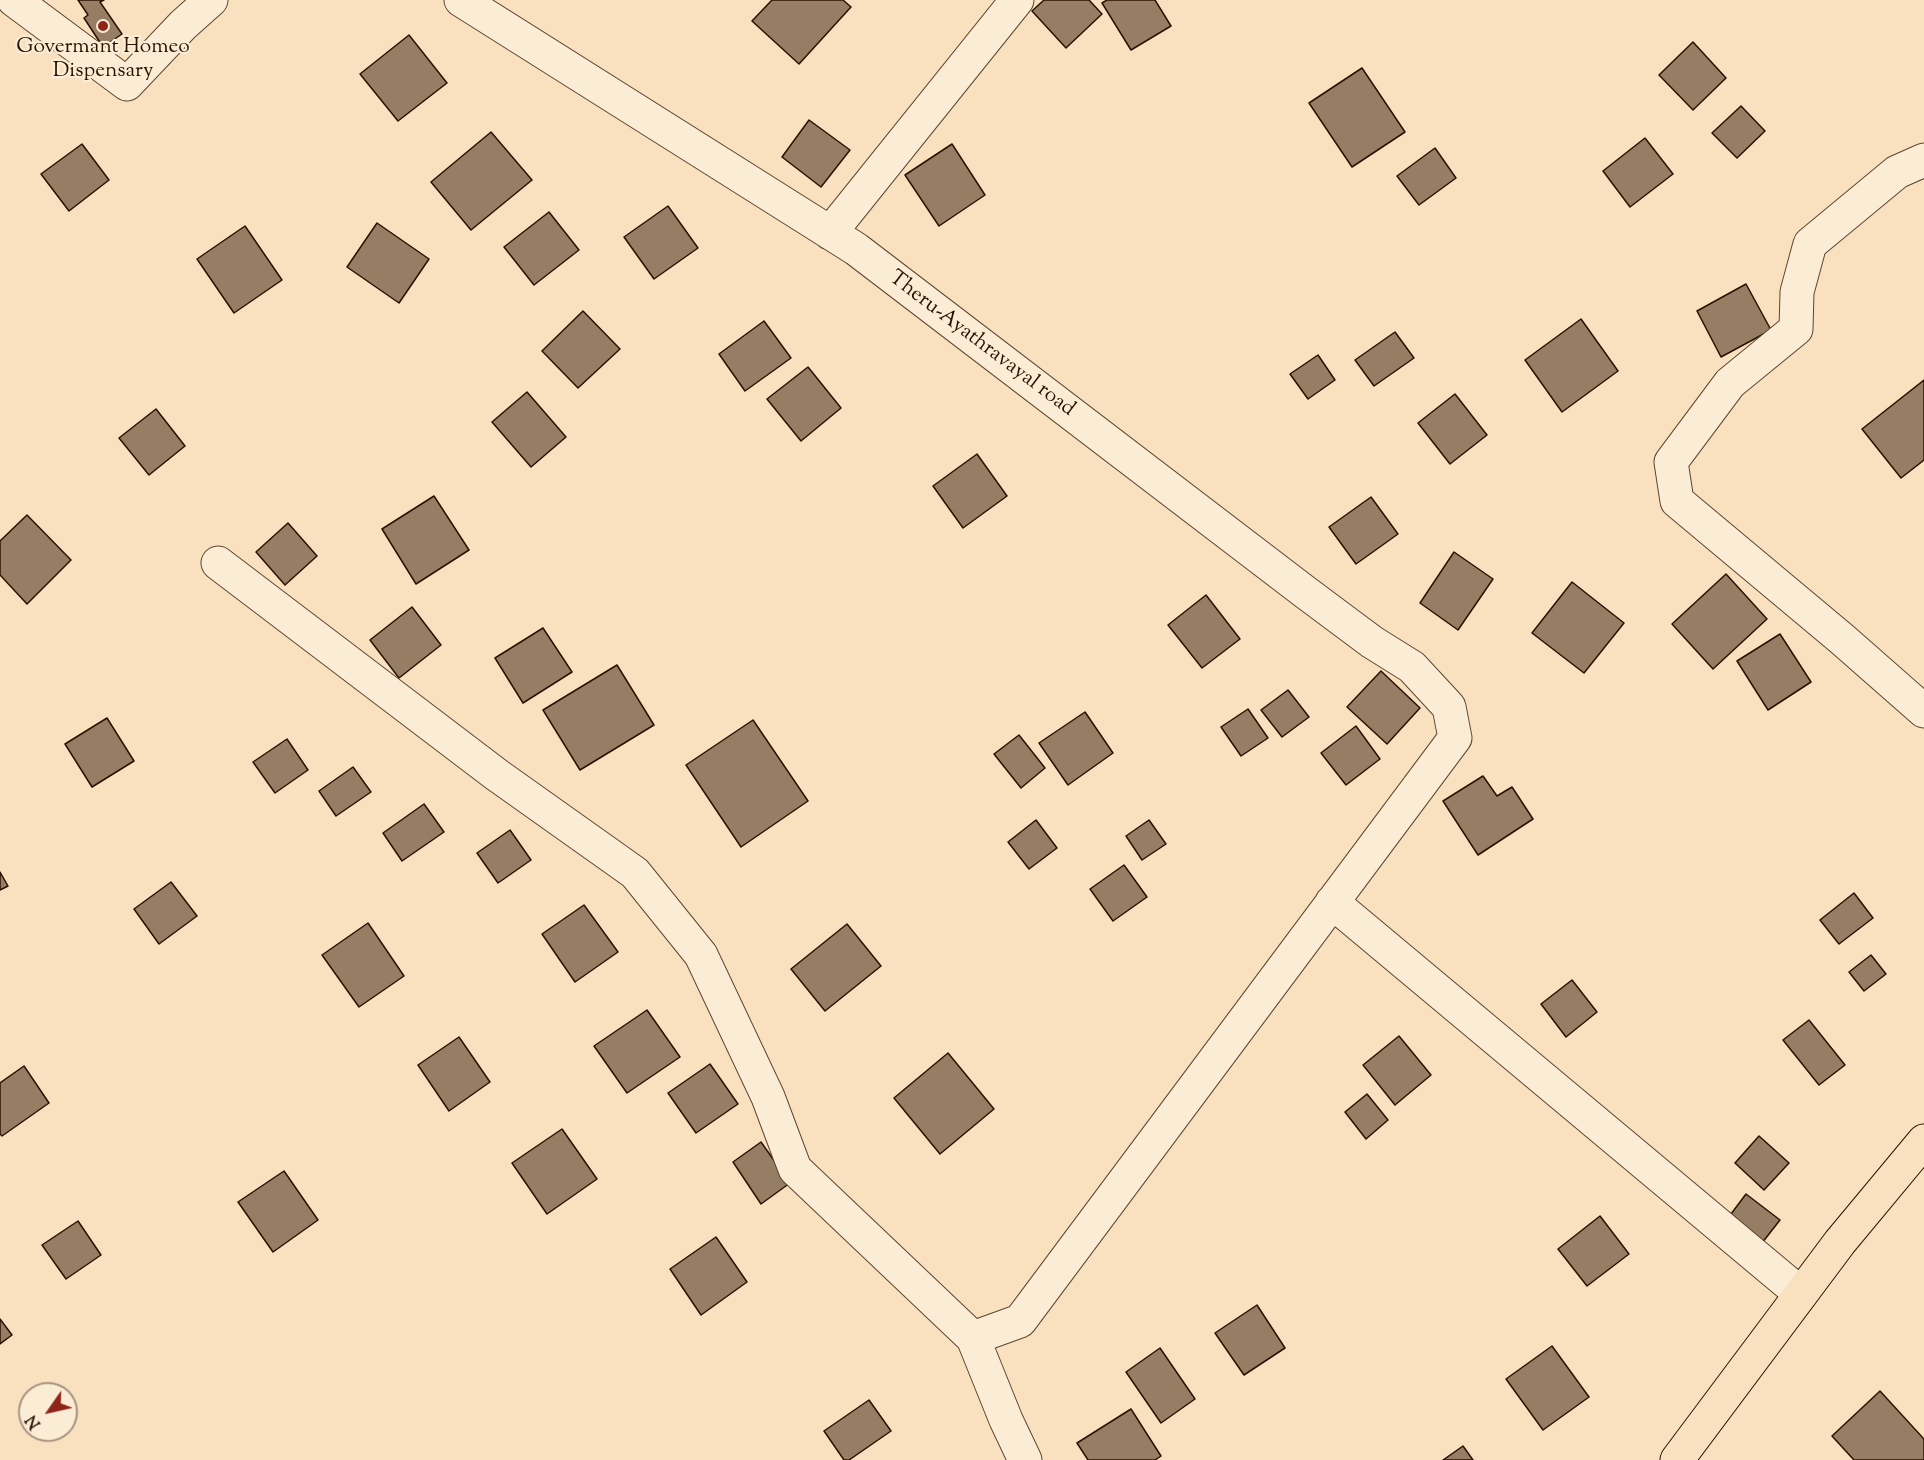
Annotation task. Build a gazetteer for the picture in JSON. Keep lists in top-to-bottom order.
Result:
{
  "streets": {
    "street": ["Theru-Ayathravayal road"]
  },
  "places": ["Govermant Homeo Dispensary"],
  "north": "bottom left"
}
